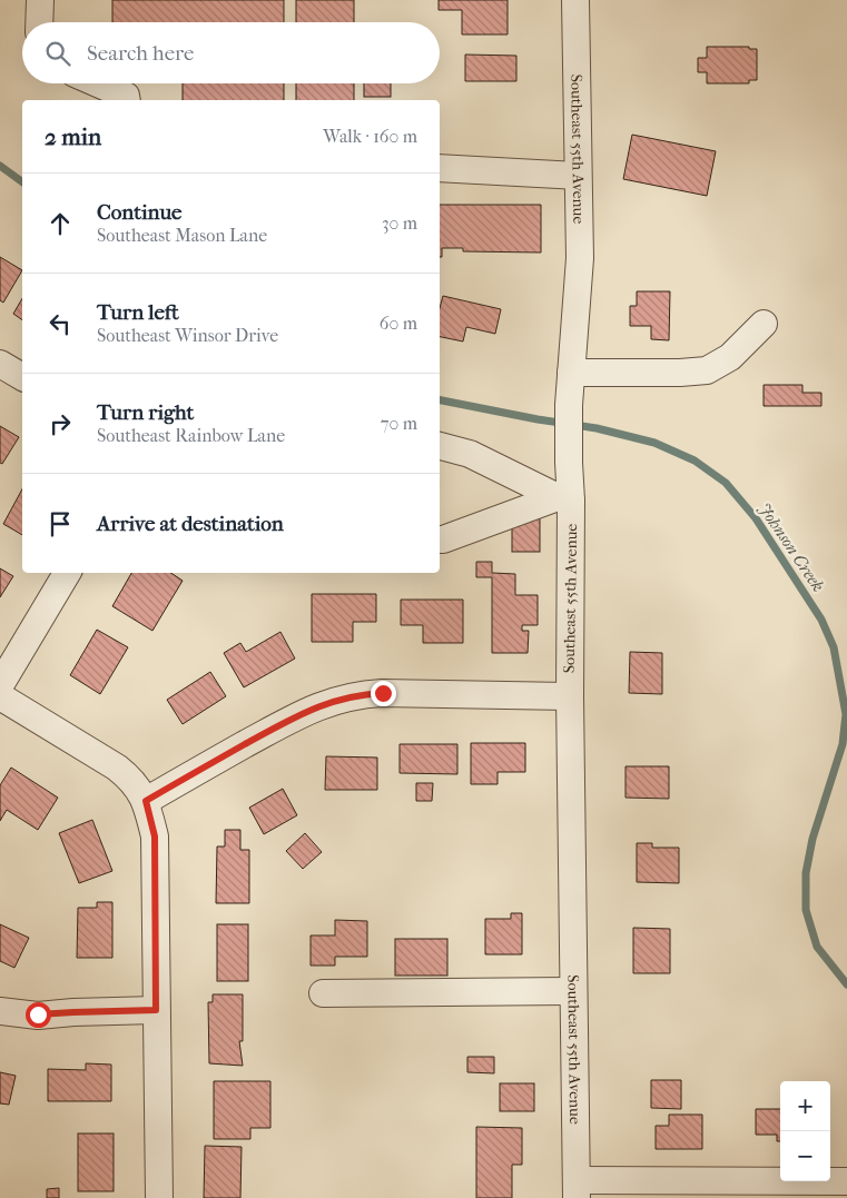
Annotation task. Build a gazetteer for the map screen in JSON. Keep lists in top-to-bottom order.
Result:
{
  "streets": {
    "street": ["Southeast 55th Avenue"]
  },
  "water": ["Johnson Creek"],
  "page": {
    "search": "Search here",
    "heading": ["2 min", "Walk · 160 m"],
    "list": [
      ["Continue", "Southeast Mason Lane", "30 m"],
      ["Turn left", "Southeast Winsor Drive", "60 m"],
      ["Turn right", "Southeast Rainbow Lane", "70 m"],
      "Arrive at destination"
    ],
    "map_buttons": ["+", "−"]
  }
}
